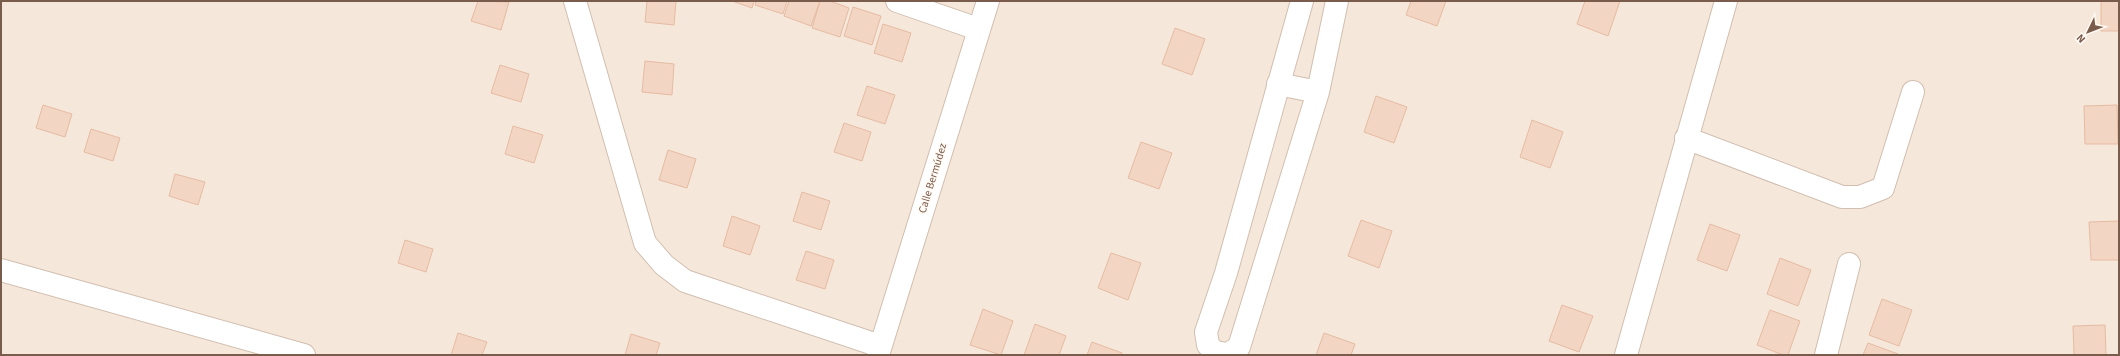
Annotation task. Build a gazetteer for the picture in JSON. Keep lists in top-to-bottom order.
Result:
{
  "streets": {
    "street": ["Calle Bermúdez"]
  },
  "north": "bottom left"
}
